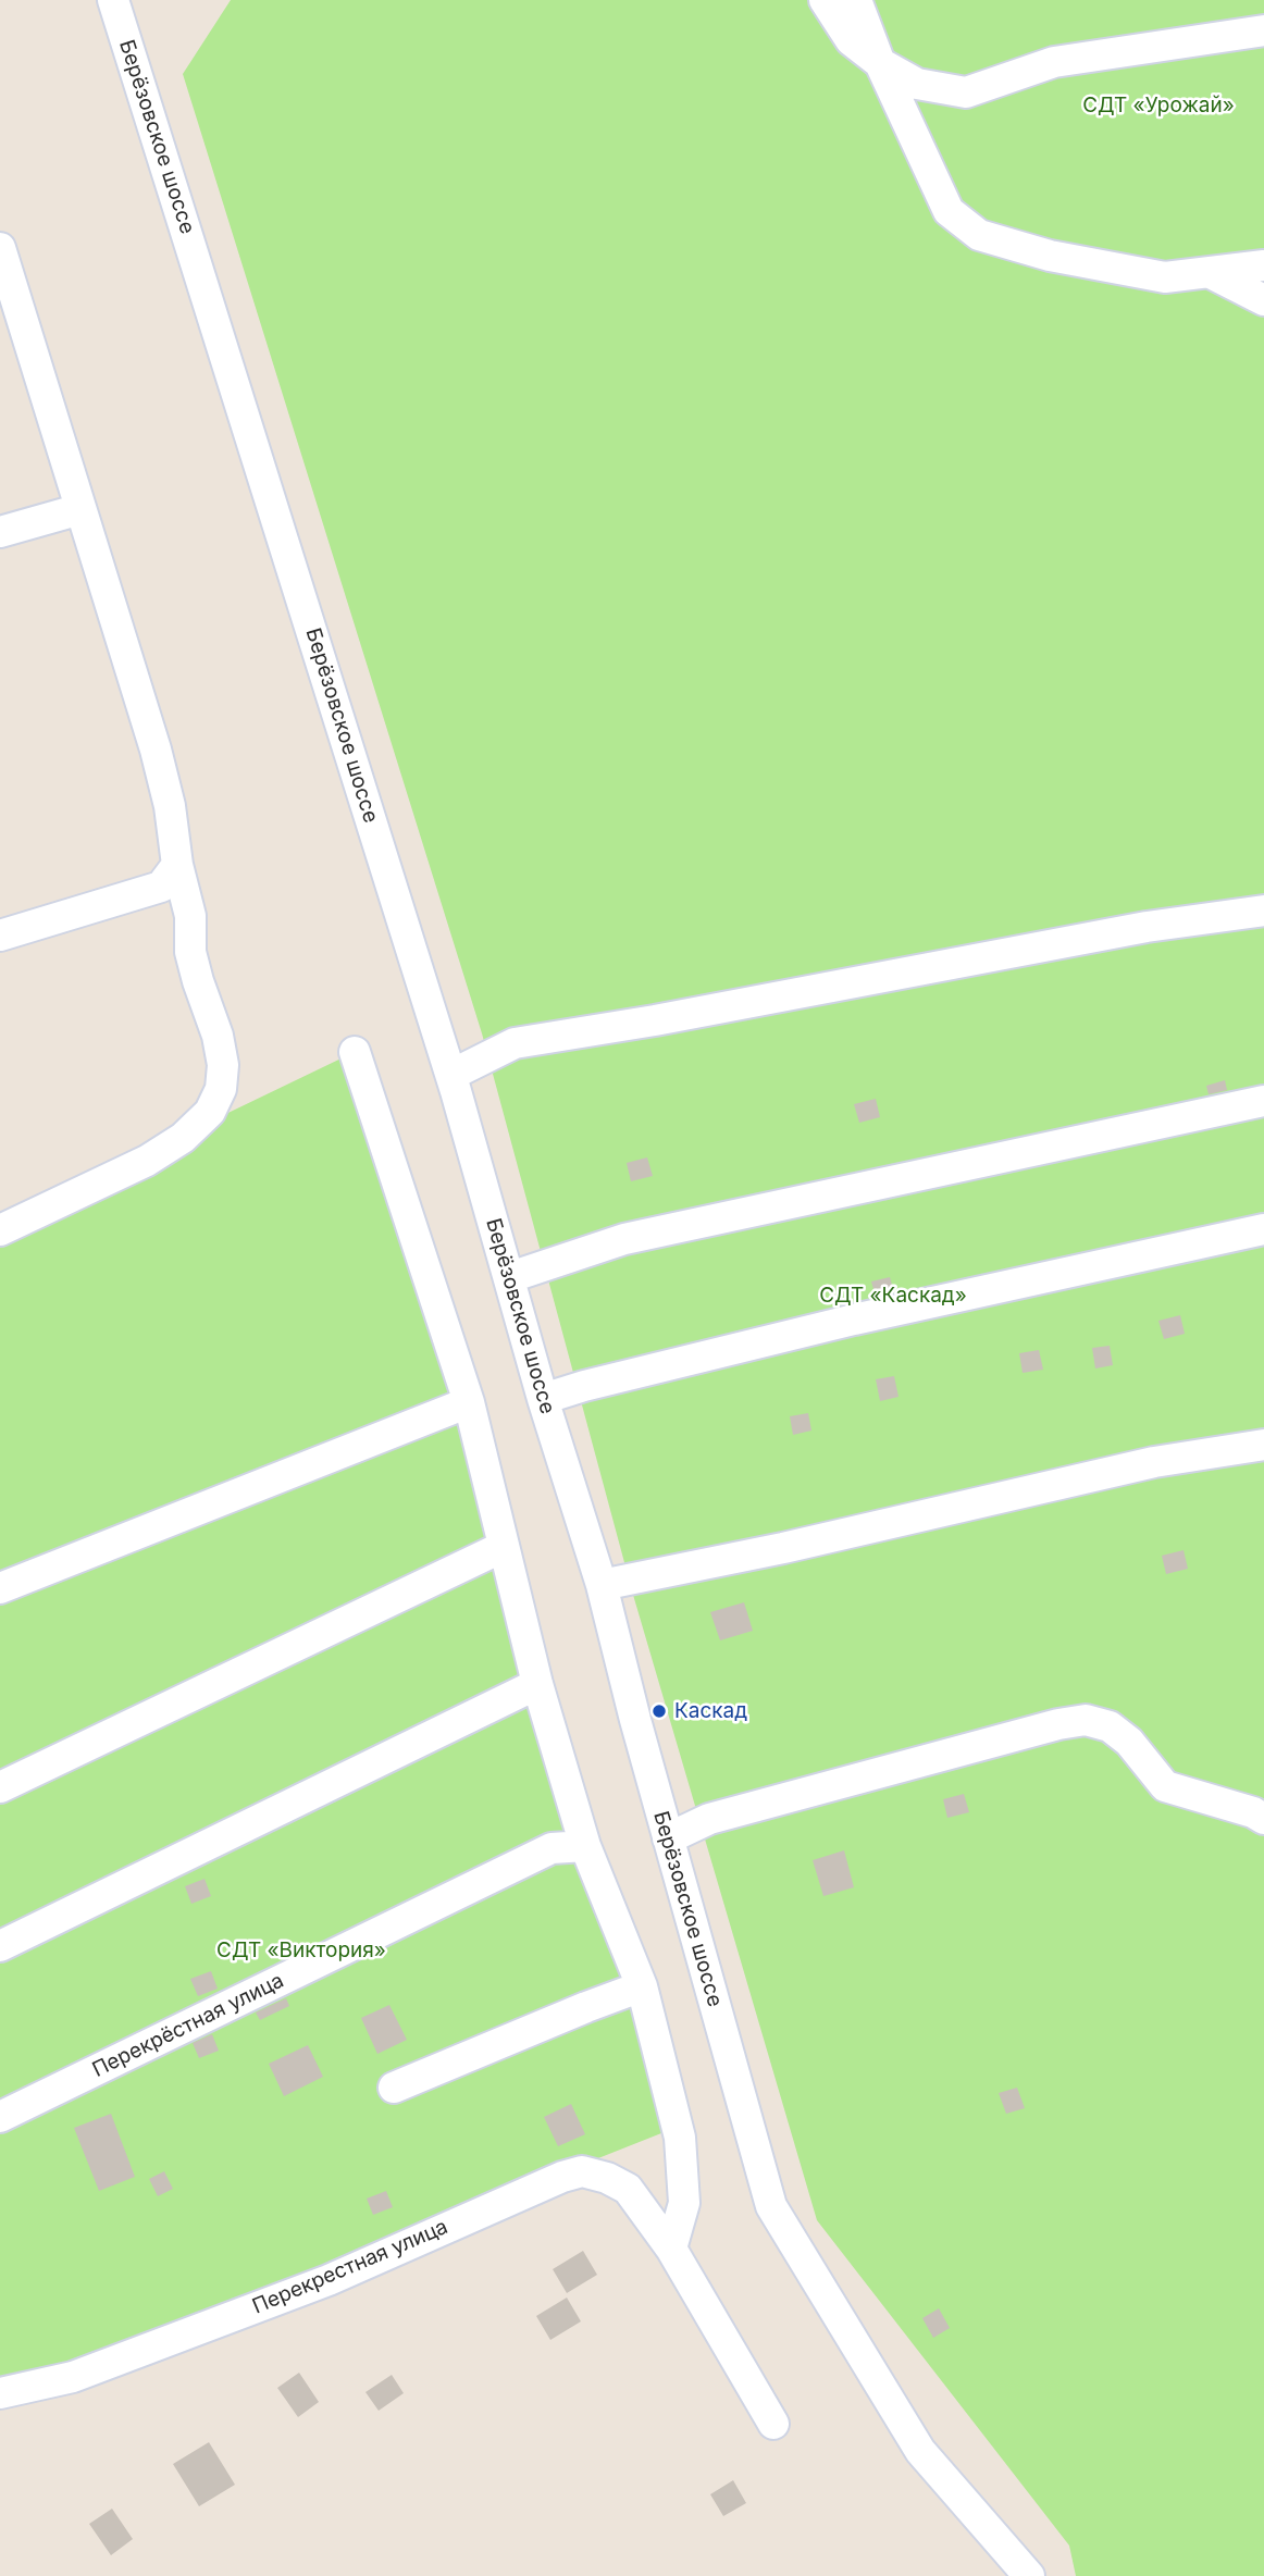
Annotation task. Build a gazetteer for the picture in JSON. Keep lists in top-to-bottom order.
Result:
{
  "streets": {
    "street": ["Берёзовское шоссе", "Перекрёстная улица", "Перекрестная улица"]
  },
  "parks": ["СДТ «Урожай»", "СДТ «Каскад»", "СДТ «Виктория»"],
  "places": ["Каскад"]
}
